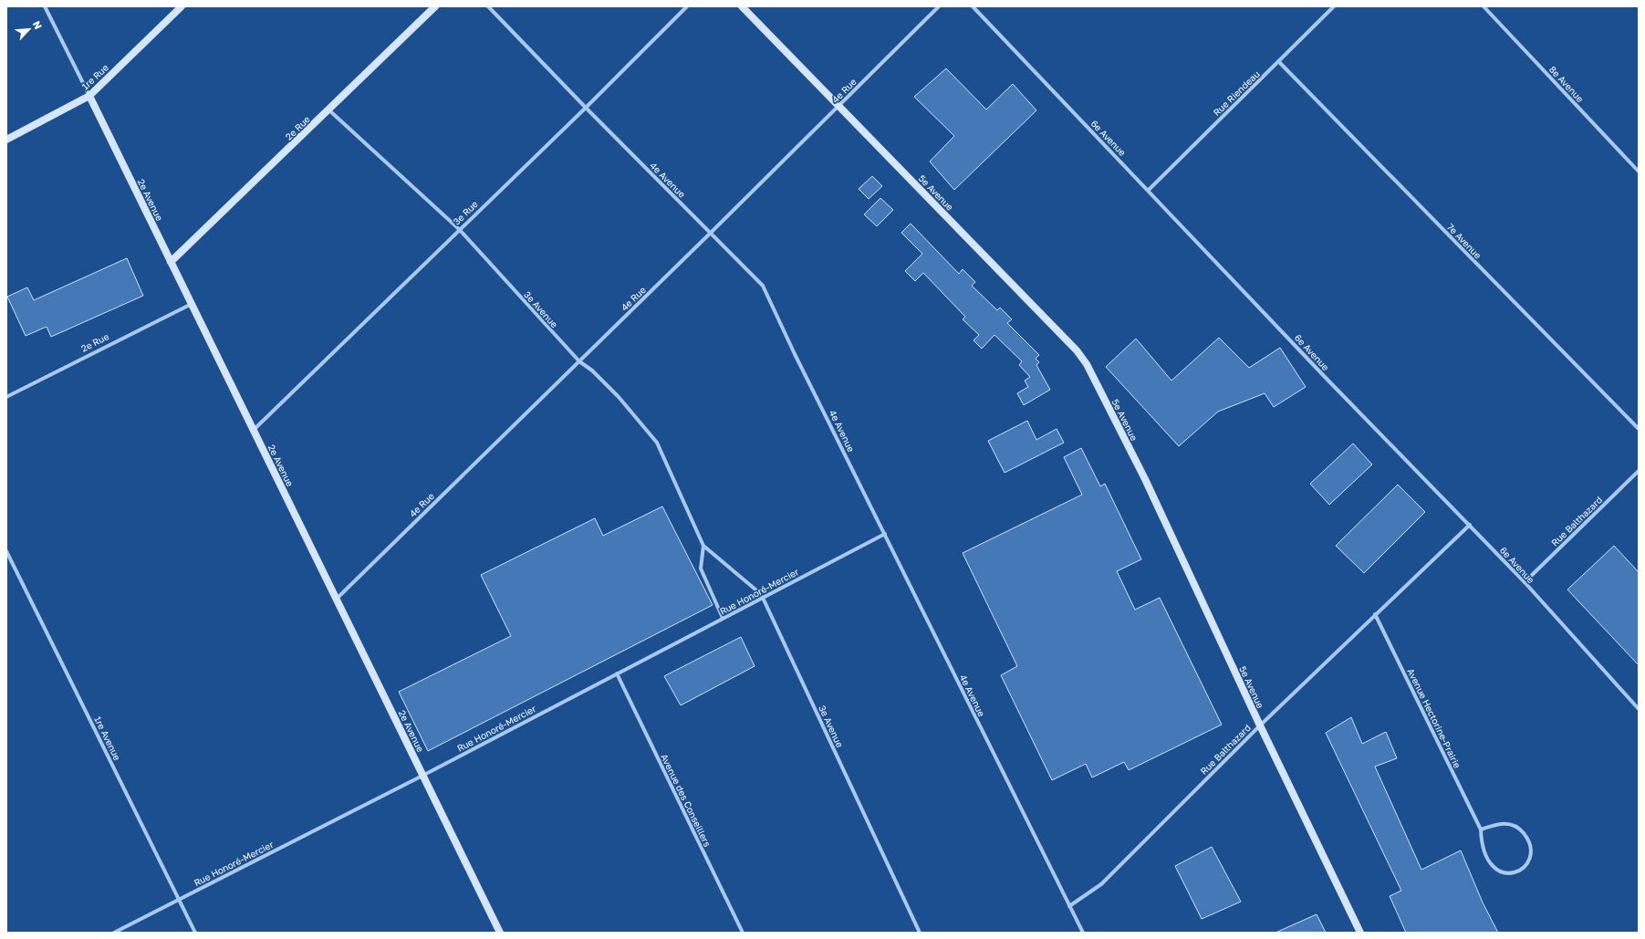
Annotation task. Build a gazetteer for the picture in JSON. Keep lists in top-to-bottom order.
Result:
{
  "streets": {
    "street": [
      "1re Rue",
      "8e Avenue",
      "4e Rue",
      "Rue Riendeau",
      "2e Rue",
      "6e Avenue",
      "4e Avenue",
      "5e Avenue",
      "2e Avenue",
      "3e Rue",
      "7e Avenue",
      "3e Avenue",
      "Rue Balthazard",
      "Rue Honoré-Mercier",
      "Avenue Hectorine-Prairie",
      "1re Avenue",
      "Avenue des Conseillers"
    ]
  },
  "crossings": [
    ["1re Rue", "2e Avenue"],
    ["4e Rue", "4e Avenue"],
    ["4e Rue", "5e Avenue"],
    ["4e Rue", "2e Avenue"],
    ["4e Rue", "3e Avenue"],
    ["Rue Riendeau", "6e Avenue"],
    ["Rue Riendeau", "7e Avenue"],
    ["2e Rue", "2e Avenue"],
    ["2e Rue", "3e Avenue"],
    ["6e Avenue", "Rue Balthazard"],
    ["4e Avenue", "3e Rue"],
    ["4e Avenue", "Rue Balthazard"],
    ["4e Avenue", "Rue Honoré-Mercier"],
    ["5e Avenue", "Rue Balthazard"],
    ["2e Avenue", "3e Rue"],
    ["2e Avenue", "Rue Honoré-Mercier"],
    ["3e Rue", "3e Avenue"],
    ["3e Avenue", "Rue Honoré-Mercier"],
    ["Rue Balthazard", "Avenue Hectorine-Prairie"],
    ["Rue Honoré-Mercier", "1re Avenue"],
    ["Rue Honoré-Mercier", "Avenue des Conseillers"]
  ],
  "north": "top right"
}
